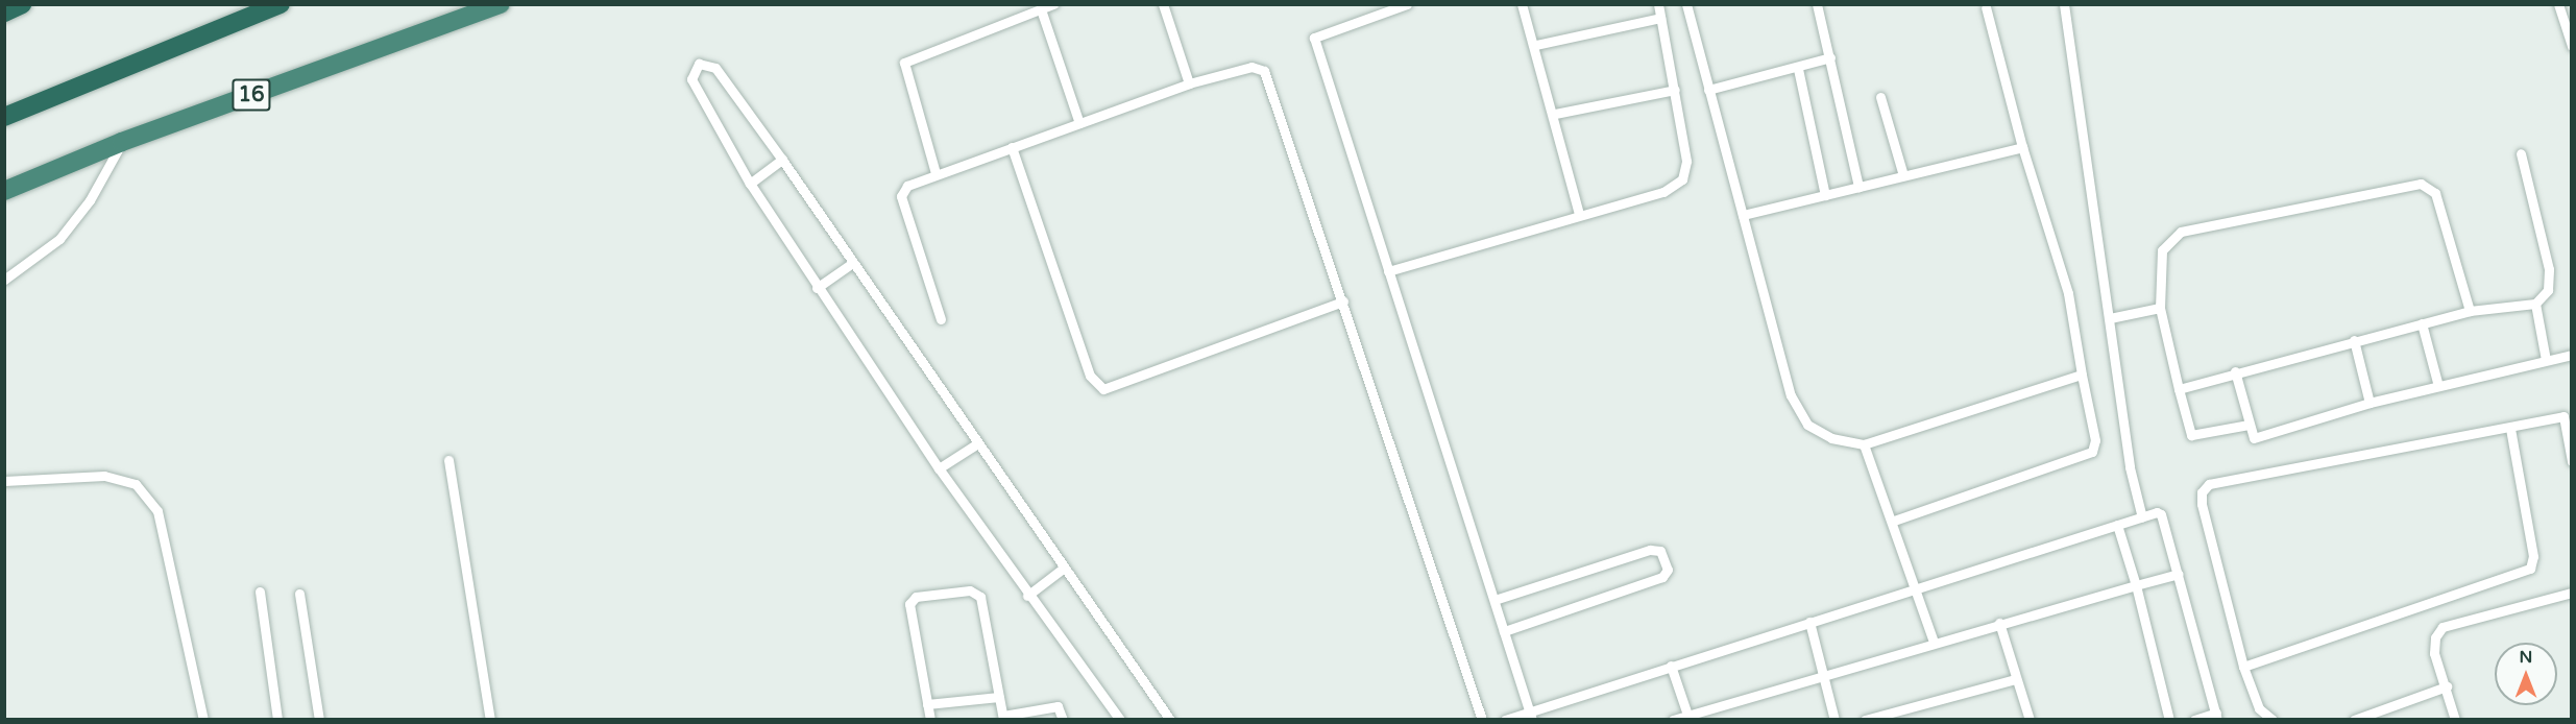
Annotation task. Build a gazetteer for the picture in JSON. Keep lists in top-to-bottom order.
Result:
{
  "streets": {
    "highway": ["16"]
  },
  "north": "top"
}
